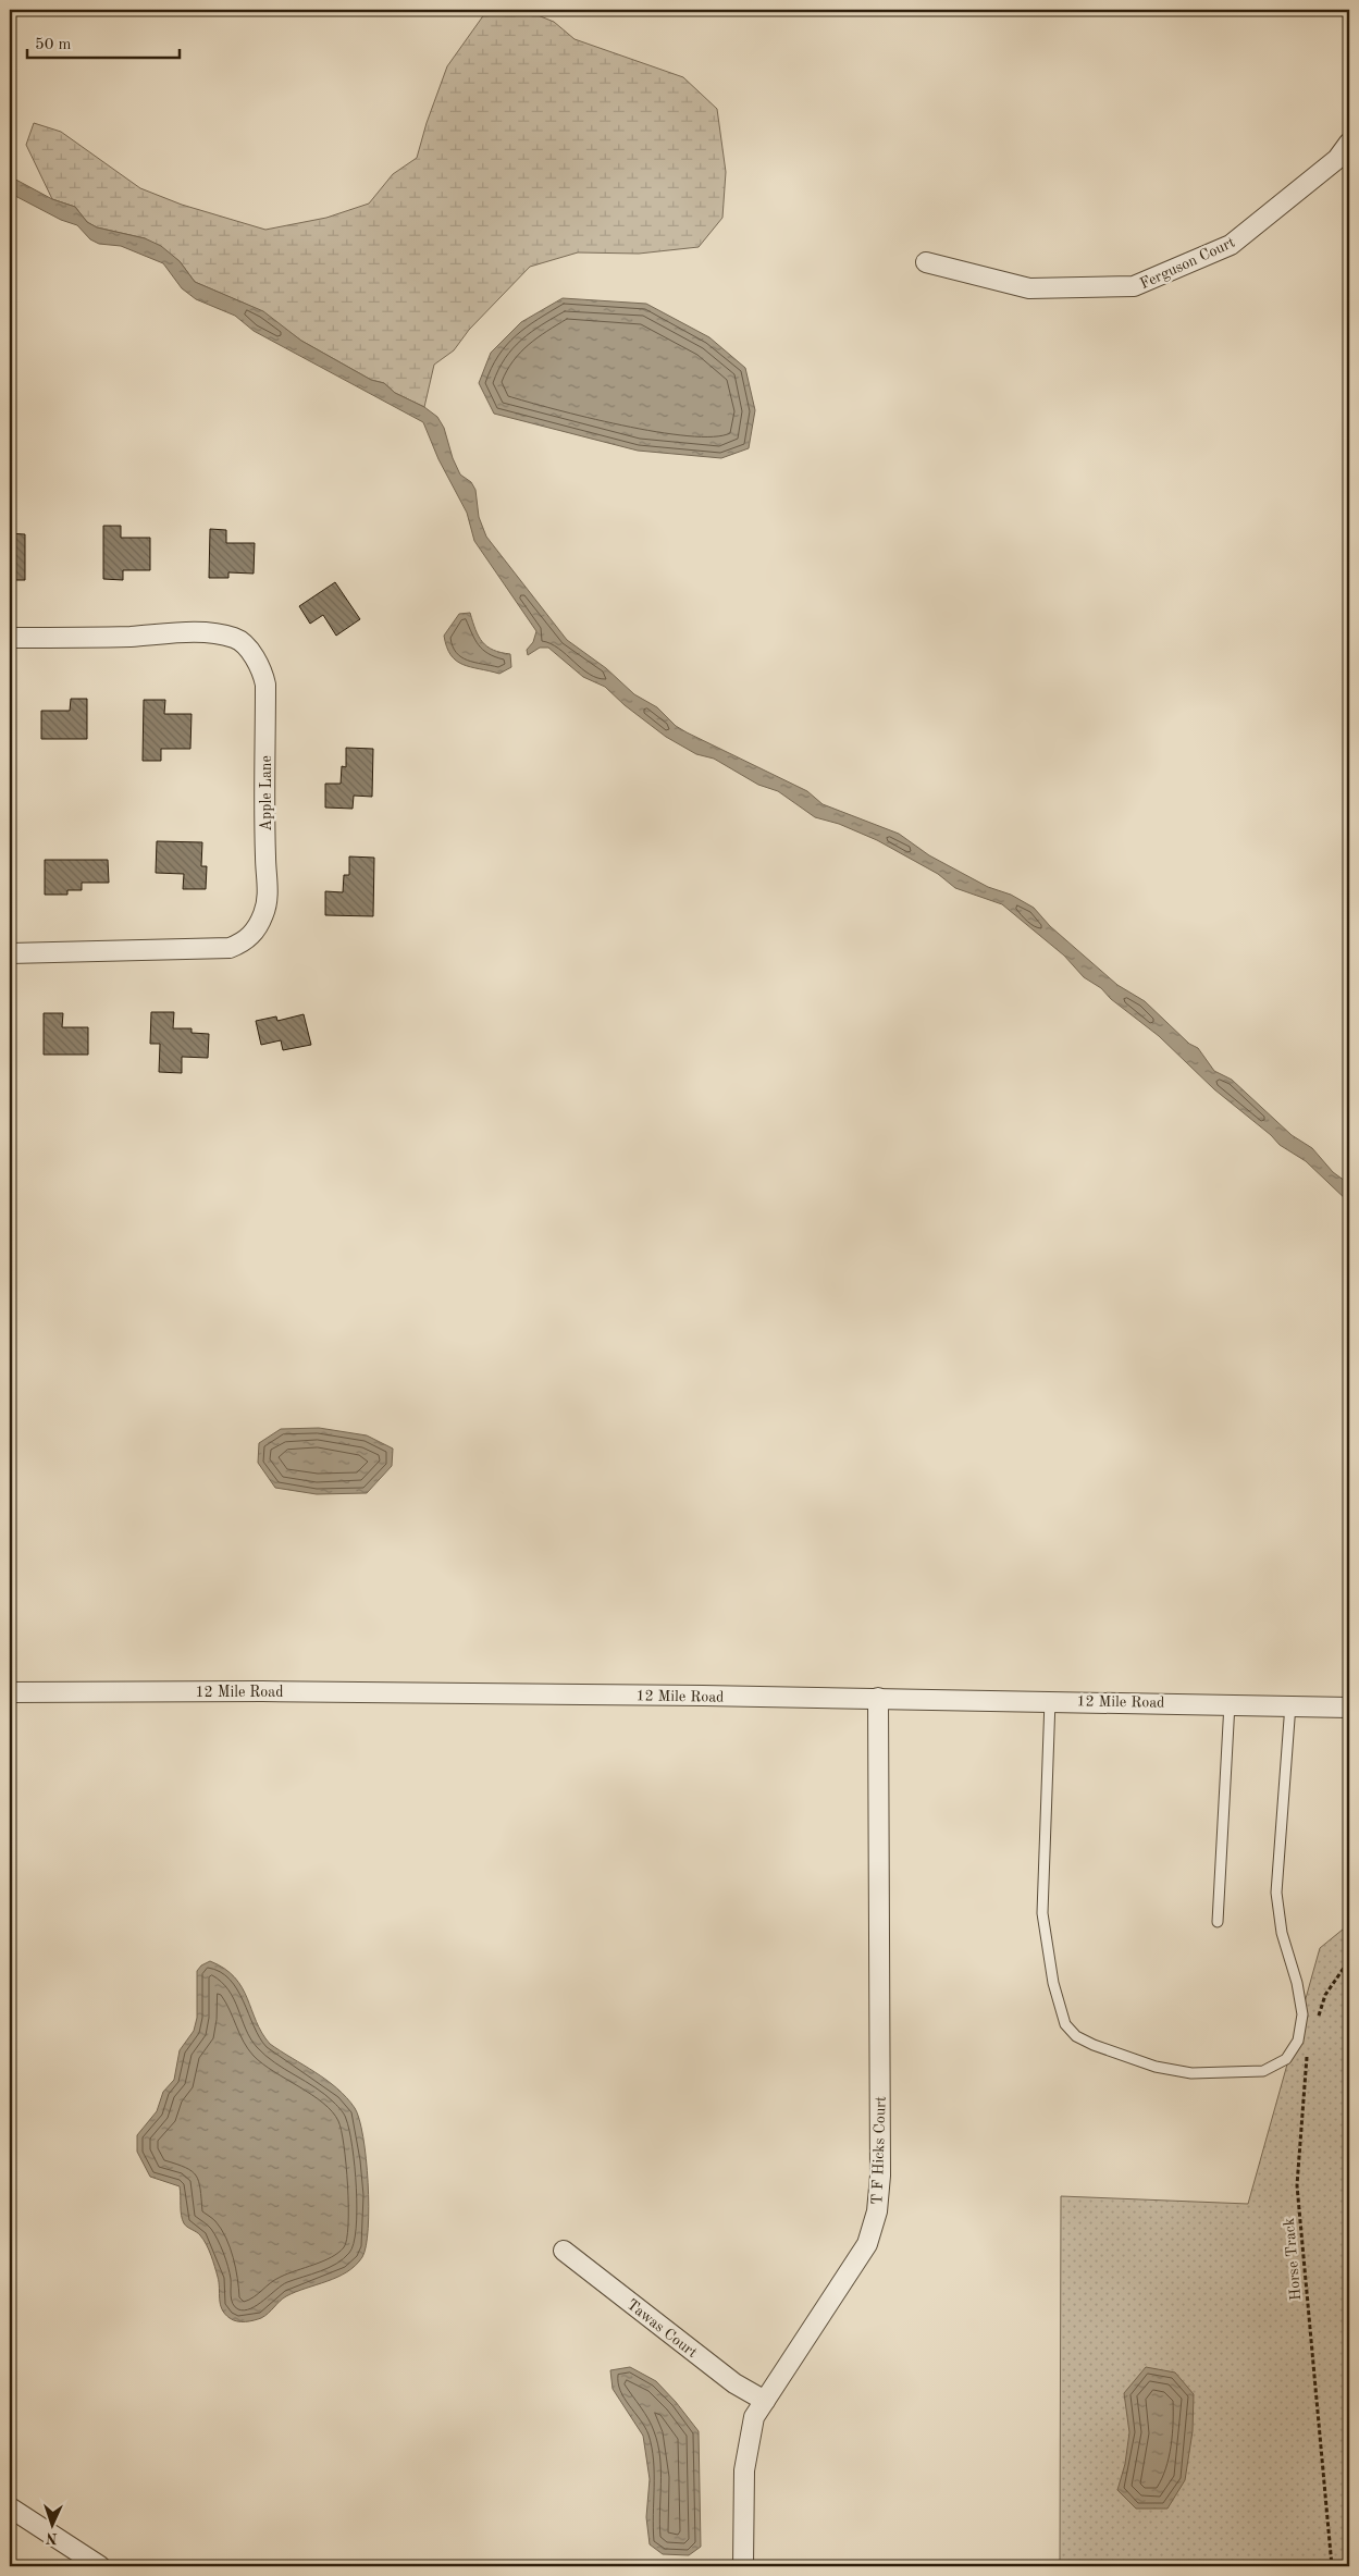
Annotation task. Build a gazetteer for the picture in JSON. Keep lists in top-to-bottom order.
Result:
{
  "streets": {
    "street": [
      "Ferguson Court",
      "Apple Lane",
      "12 Mile Road",
      "T F Hicks Court",
      "Tawas Court"
    ],
    "path": ["Horse Track"]
  },
  "crossings": [
    ["12 Mile Road", "T F Hicks Court"],
    ["T F Hicks Court", "Tawas Court"]
  ],
  "scale_bar": "50 m",
  "north": "bottom"
}
